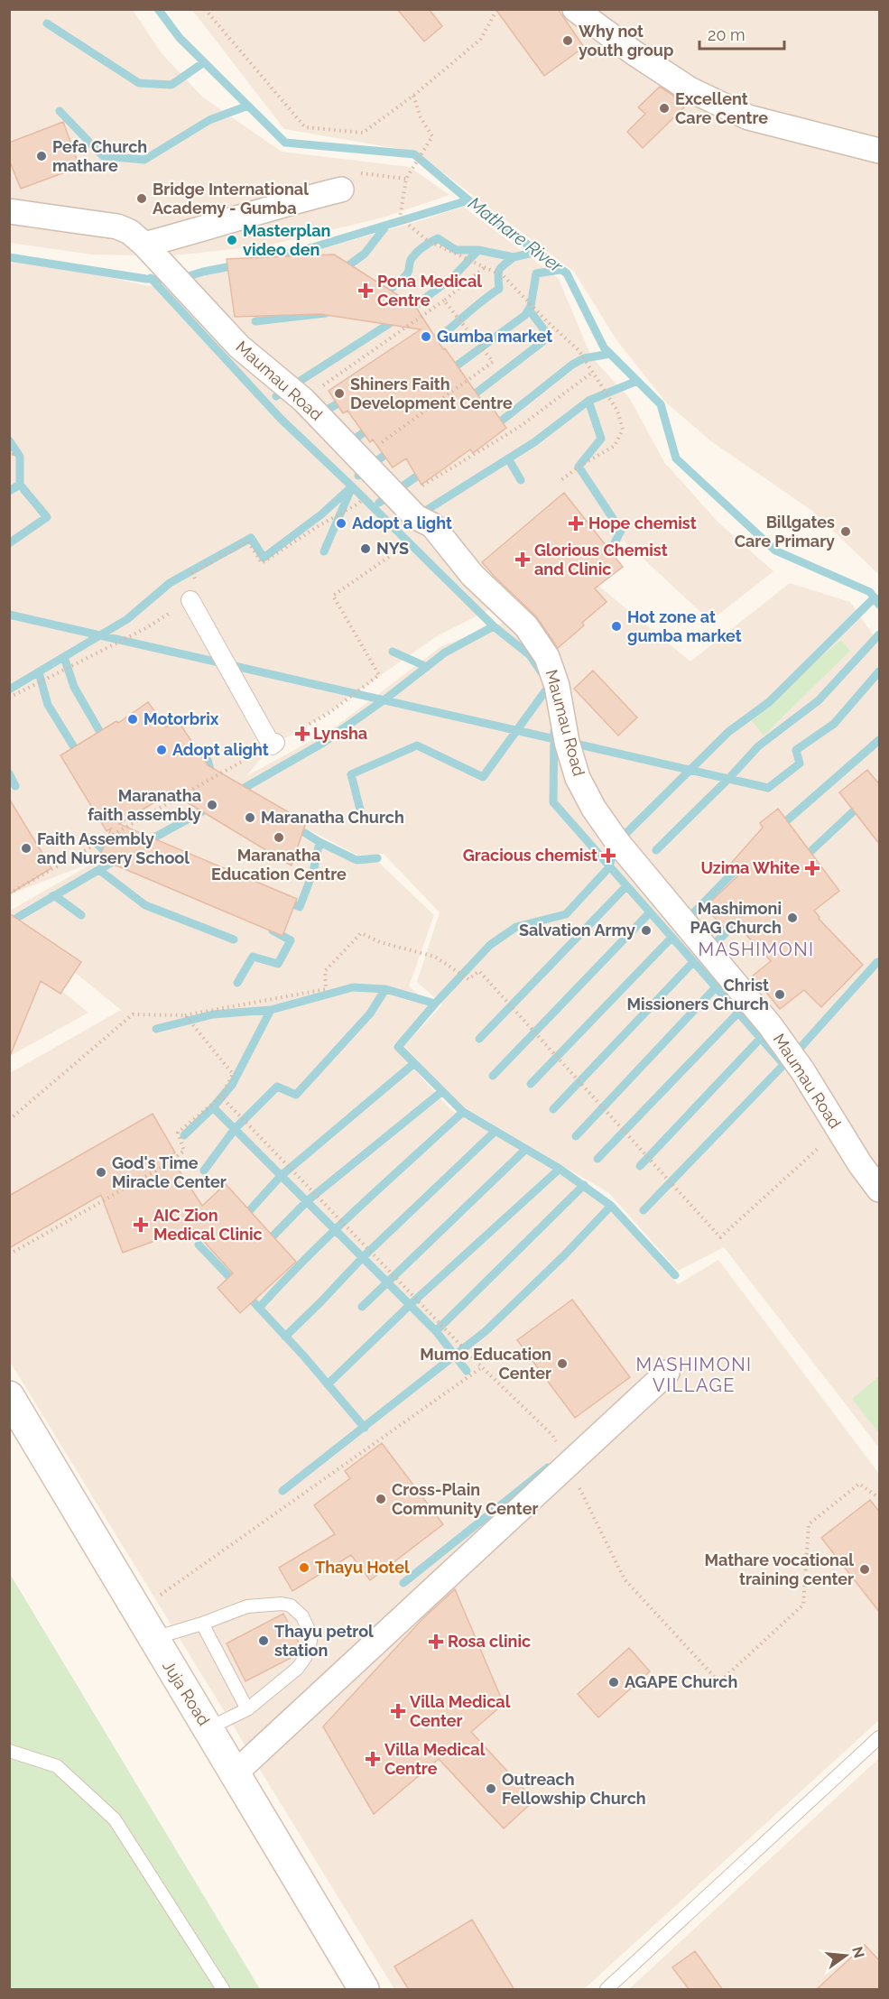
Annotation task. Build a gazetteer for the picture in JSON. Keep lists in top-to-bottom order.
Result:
{
  "streets": {
    "main road": ["Juja Road"],
    "street": ["Maumau Road"]
  },
  "districts": ["MASHIMONI", "MASHIMONI VILLAGE"],
  "water": ["Mathare River"],
  "places": {
    "other": [
      "Why not youth group",
      "Excellent Care Centre",
      "Pefa Church mathare",
      "Bridge International Academy - Gumba",
      "Masterplan video den",
      "Gumba market",
      "Shiners Faith Development Centre",
      "Adopt a light",
      "Billgates Care Primary",
      "NYS",
      "Hot zone at gumba market",
      "Motorbrix",
      "Adopt alight",
      "Maranatha faith assembly",
      "Maranatha Church",
      "Maranatha Education Centre",
      "Faith Assembly and Nursery School",
      "Mashimoni PAG Church",
      "Salvation Army",
      "Christ Missioners Church",
      "God's Time Miracle Center",
      "Mumo Education Center",
      "Cross-Plain Community Center",
      "Thayu Hotel",
      "Mathare vocational training center",
      "Thayu petrol station",
      "AGAPE Church",
      "Outreach Fellowship Church"
    ],
    "health": [
      "Pona Medical Centre",
      "Hope chemist",
      "Glorious Chemist and Clinic",
      "Lynsha",
      "Gracious chemist",
      "Uzima White",
      "AIC Zion Medical Clinic",
      "Rosa clinic",
      "Villa Medical Center",
      "Villa Medical Centre"
    ]
  },
  "scale_bar": "20 m",
  "north": "right"
}
